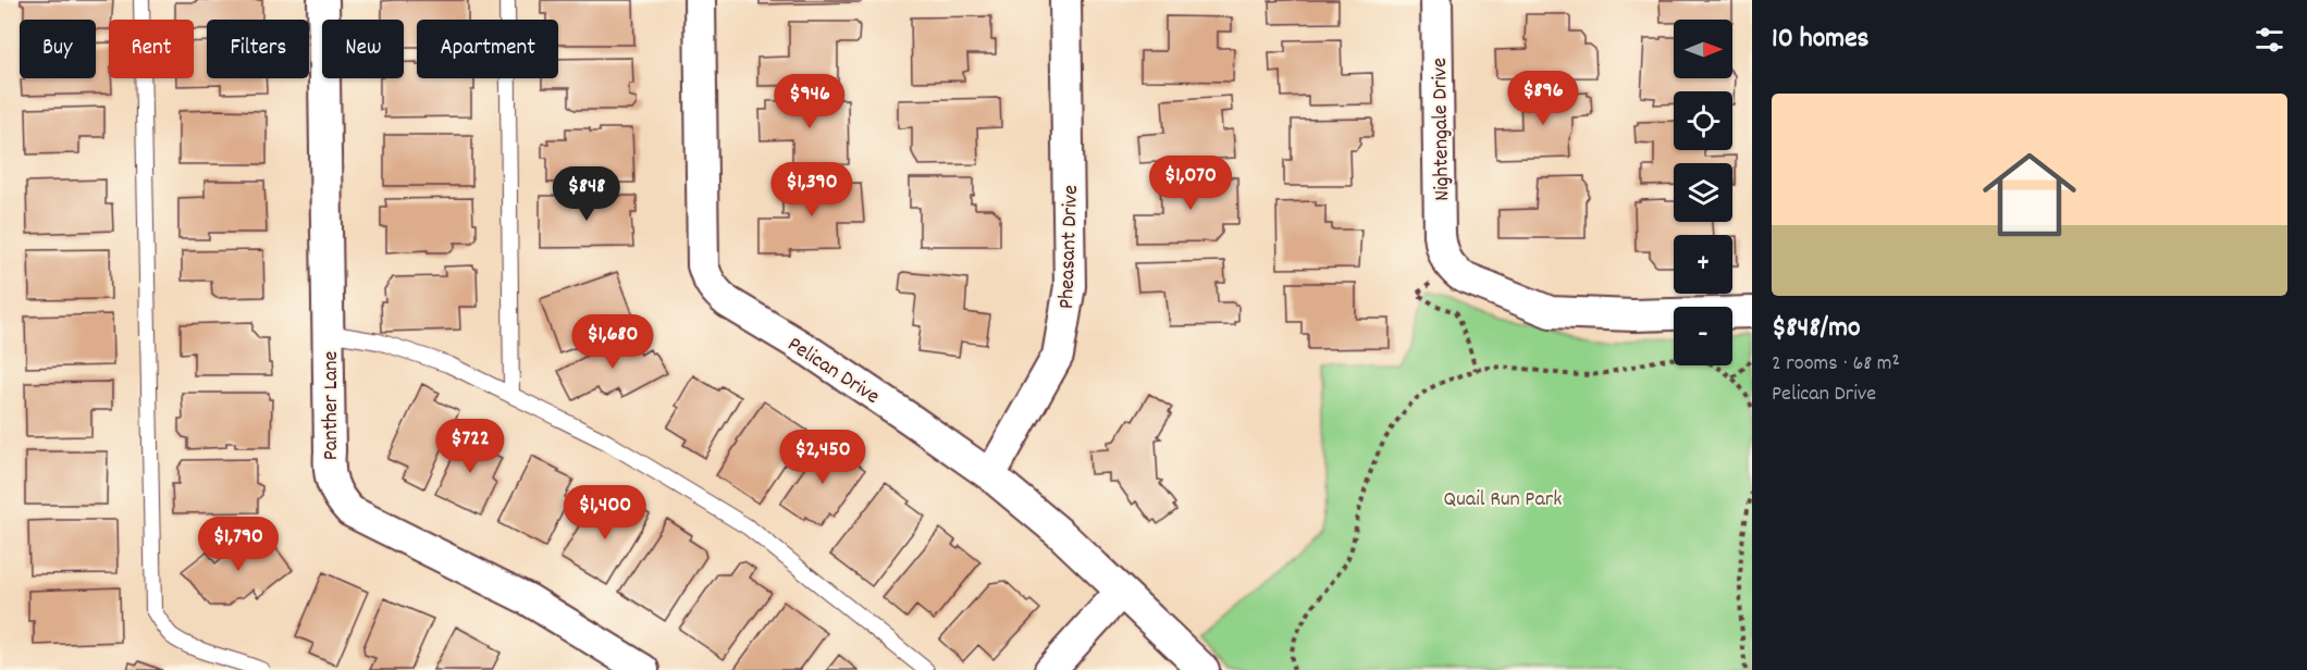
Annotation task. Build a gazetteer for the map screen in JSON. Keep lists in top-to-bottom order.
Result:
{
  "streets": {
    "street": [
      "Nightengale Drive",
      "Pheasant Drive",
      "Pelican Drive",
      "Panther Lane"
    ]
  },
  "crossings": [
    ["Pheasant Drive", "Pelican Drive"]
  ],
  "parks": ["Quail Run Park"],
  "north": "right",
  "page": {
    "heading": "10 homes",
    "map_buttons": ["+", "−"],
    "chip": [
      "Buy",
      "Rent",
      "Filters",
      "New",
      "Apartment"
    ],
    "price": [
      "$896",
      "$946",
      "$1,070",
      "$1,390",
      "$848",
      "$1,680",
      "$722",
      "$2,450",
      "$1,400",
      "$1,790"
    ],
    "list": [
      {
        "name": "$848/mo",
        "note": "2 rooms · 68 m² · Pelican Drive"
      }
    ]
  }
}
